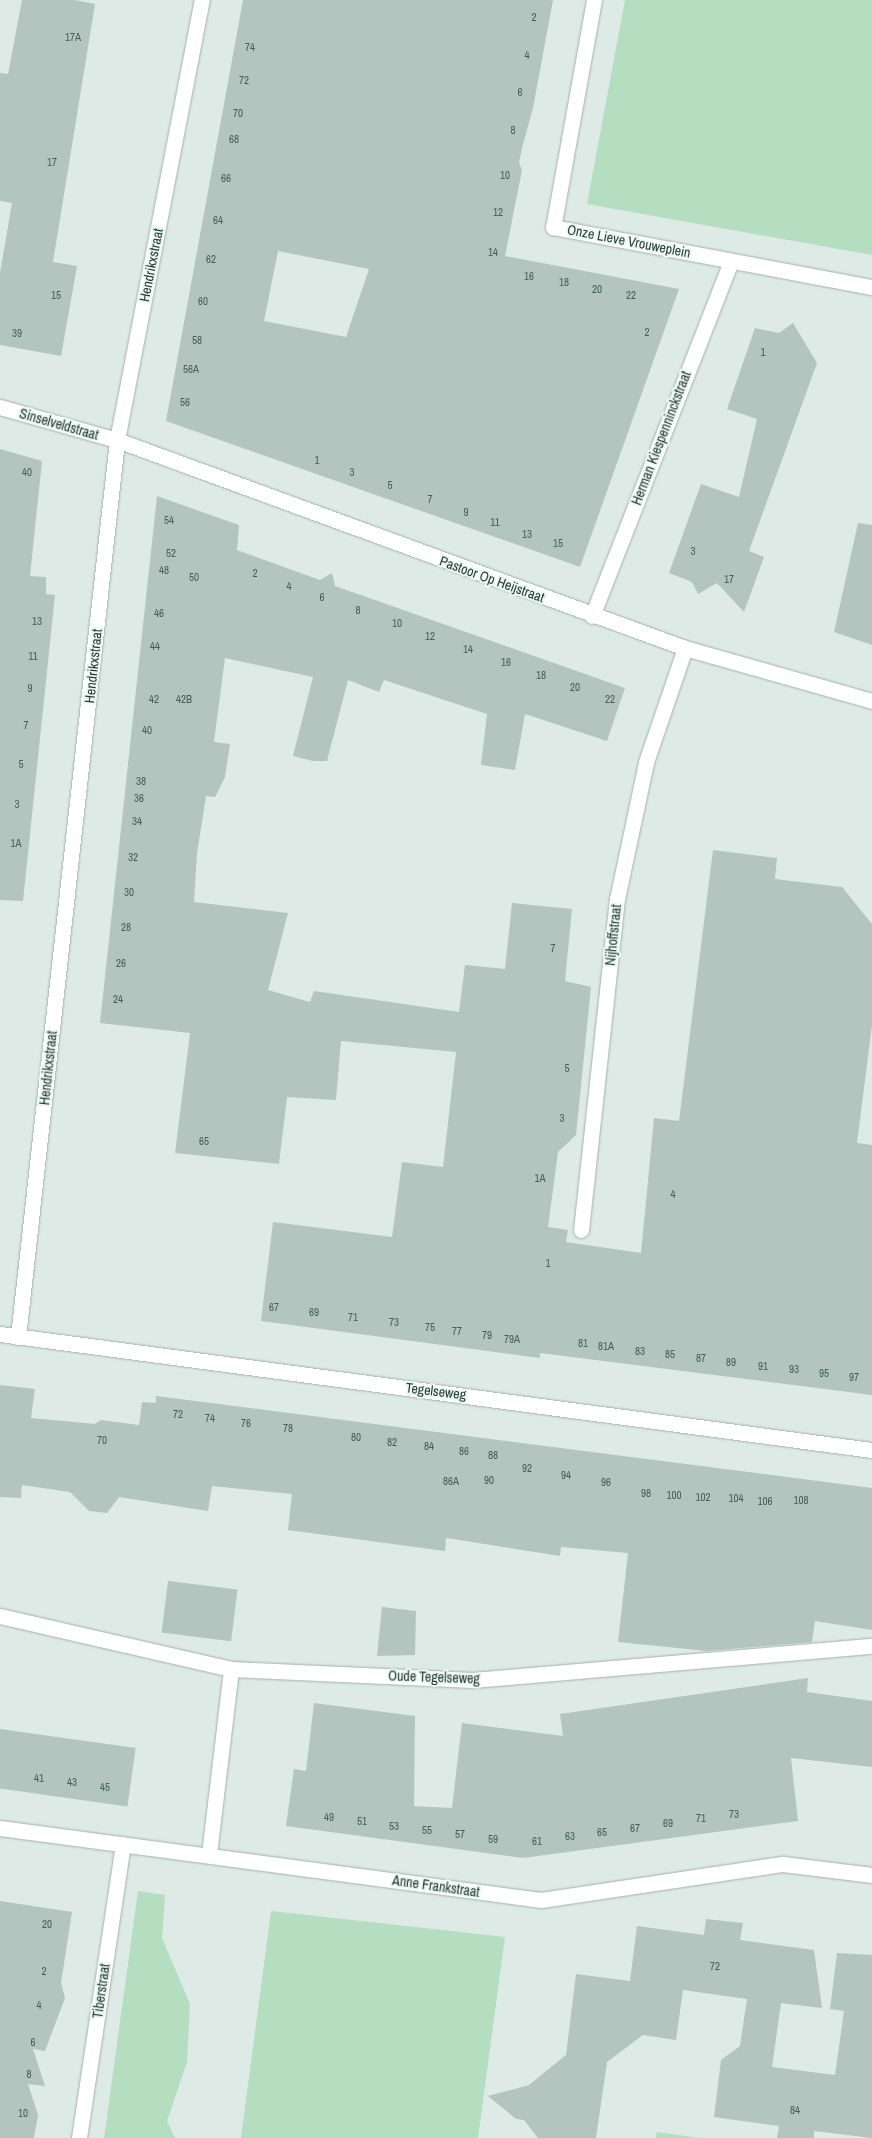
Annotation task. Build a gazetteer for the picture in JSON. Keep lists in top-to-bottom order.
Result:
{
  "streets": {
    "street": [
      "Onze Lieve Vrouweplein",
      "Hendrikxstraat",
      "Sinselveldstraat",
      "Herman Kiespenninckstraat",
      "Pastoor Op Heijstraat",
      "Nijhoffstraat",
      "Tegelseweg",
      "Oude Tegelseweg",
      "Anne Frankstraat",
      "Tiberstraat"
    ]
  },
  "crossings": [
    ["Onze Lieve Vrouweplein", "Herman Kiespenninckstraat"],
    ["Hendrikxstraat", "Sinselveldstraat"],
    ["Hendrikxstraat", "Pastoor Op Heijstraat"],
    ["Hendrikxstraat", "Tegelseweg"],
    ["Sinselveldstraat", "Pastoor Op Heijstraat"],
    ["Herman Kiespenninckstraat", "Pastoor Op Heijstraat"],
    ["Pastoor Op Heijstraat", "Nijhoffstraat"],
    ["Anne Frankstraat", "Tiberstraat"]
  ],
  "house_numbers": [
    "2",
    "17A",
    "74",
    "4",
    "72",
    "6",
    "70",
    "8",
    "68",
    "17",
    "10",
    "66",
    "12",
    "64",
    "14",
    "62",
    "16",
    "18",
    "20",
    "15",
    "22",
    "60",
    "2",
    "39",
    "58",
    "1",
    "56A",
    "56",
    "1",
    "40",
    "3",
    "5",
    "7",
    "9",
    "54",
    "11",
    "13",
    "15",
    "3",
    "52",
    "48",
    "2",
    "50",
    "17",
    "4",
    "6",
    "8",
    "46",
    "13",
    "10",
    "12",
    "44",
    "14",
    "11",
    "16",
    "18",
    "20",
    "9",
    "42",
    "42B",
    "22",
    "7",
    "40",
    "5",
    "38",
    "36",
    "3",
    "34",
    "1A",
    "32",
    "30",
    "28",
    "7",
    "26",
    "24",
    "5",
    "3",
    "65",
    "1A",
    "4",
    "1",
    "67",
    "69",
    "71",
    "73",
    "75",
    "77",
    "79",
    "79A",
    "81",
    "81A",
    "83",
    "85",
    "87",
    "89",
    "91",
    "93",
    "95",
    "97",
    "72",
    "74",
    "76",
    "78",
    "80",
    "70",
    "82",
    "84",
    "86",
    "88",
    "92",
    "94",
    "90",
    "86A",
    "96",
    "98",
    "100",
    "102",
    "104",
    "108",
    "106",
    "41",
    "43",
    "45",
    "73",
    "49",
    "71",
    "51",
    "69",
    "53",
    "67",
    "55",
    "65",
    "57",
    "63",
    "59",
    "61",
    "20",
    "72",
    "2",
    "4",
    "6",
    "8",
    "84",
    "10"
  ]
}
